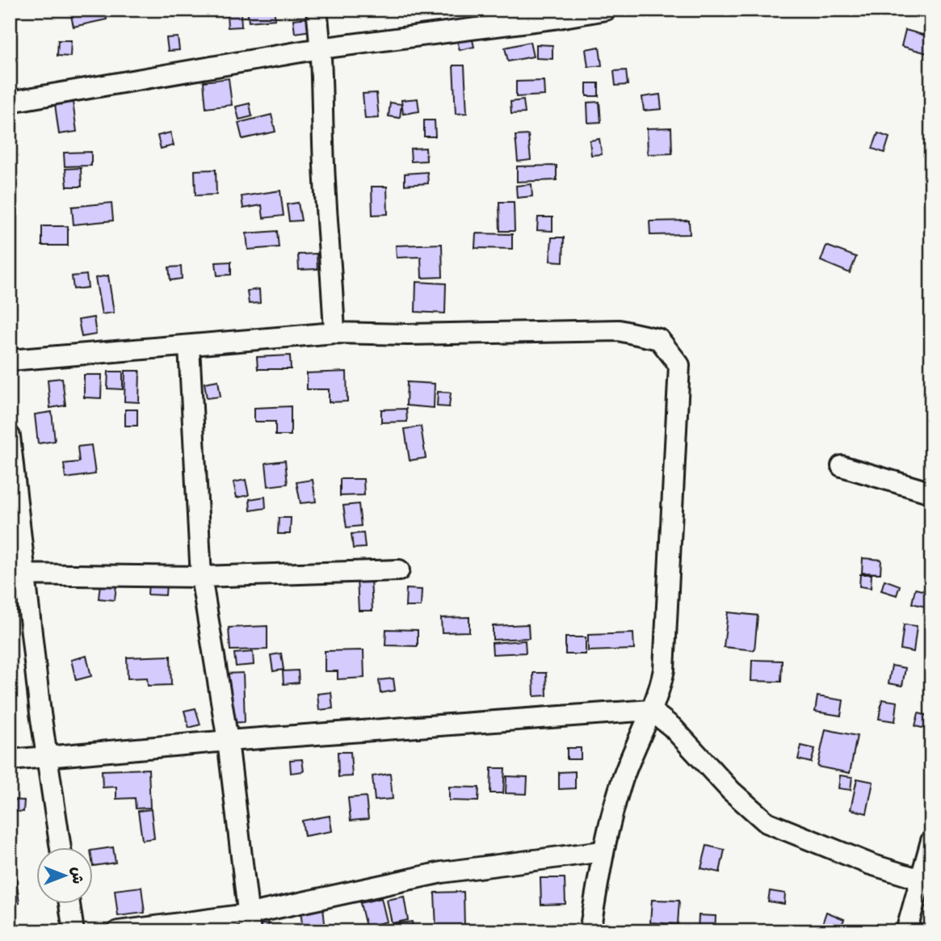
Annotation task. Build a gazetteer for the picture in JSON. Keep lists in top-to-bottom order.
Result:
{
  "north": "right"
}
